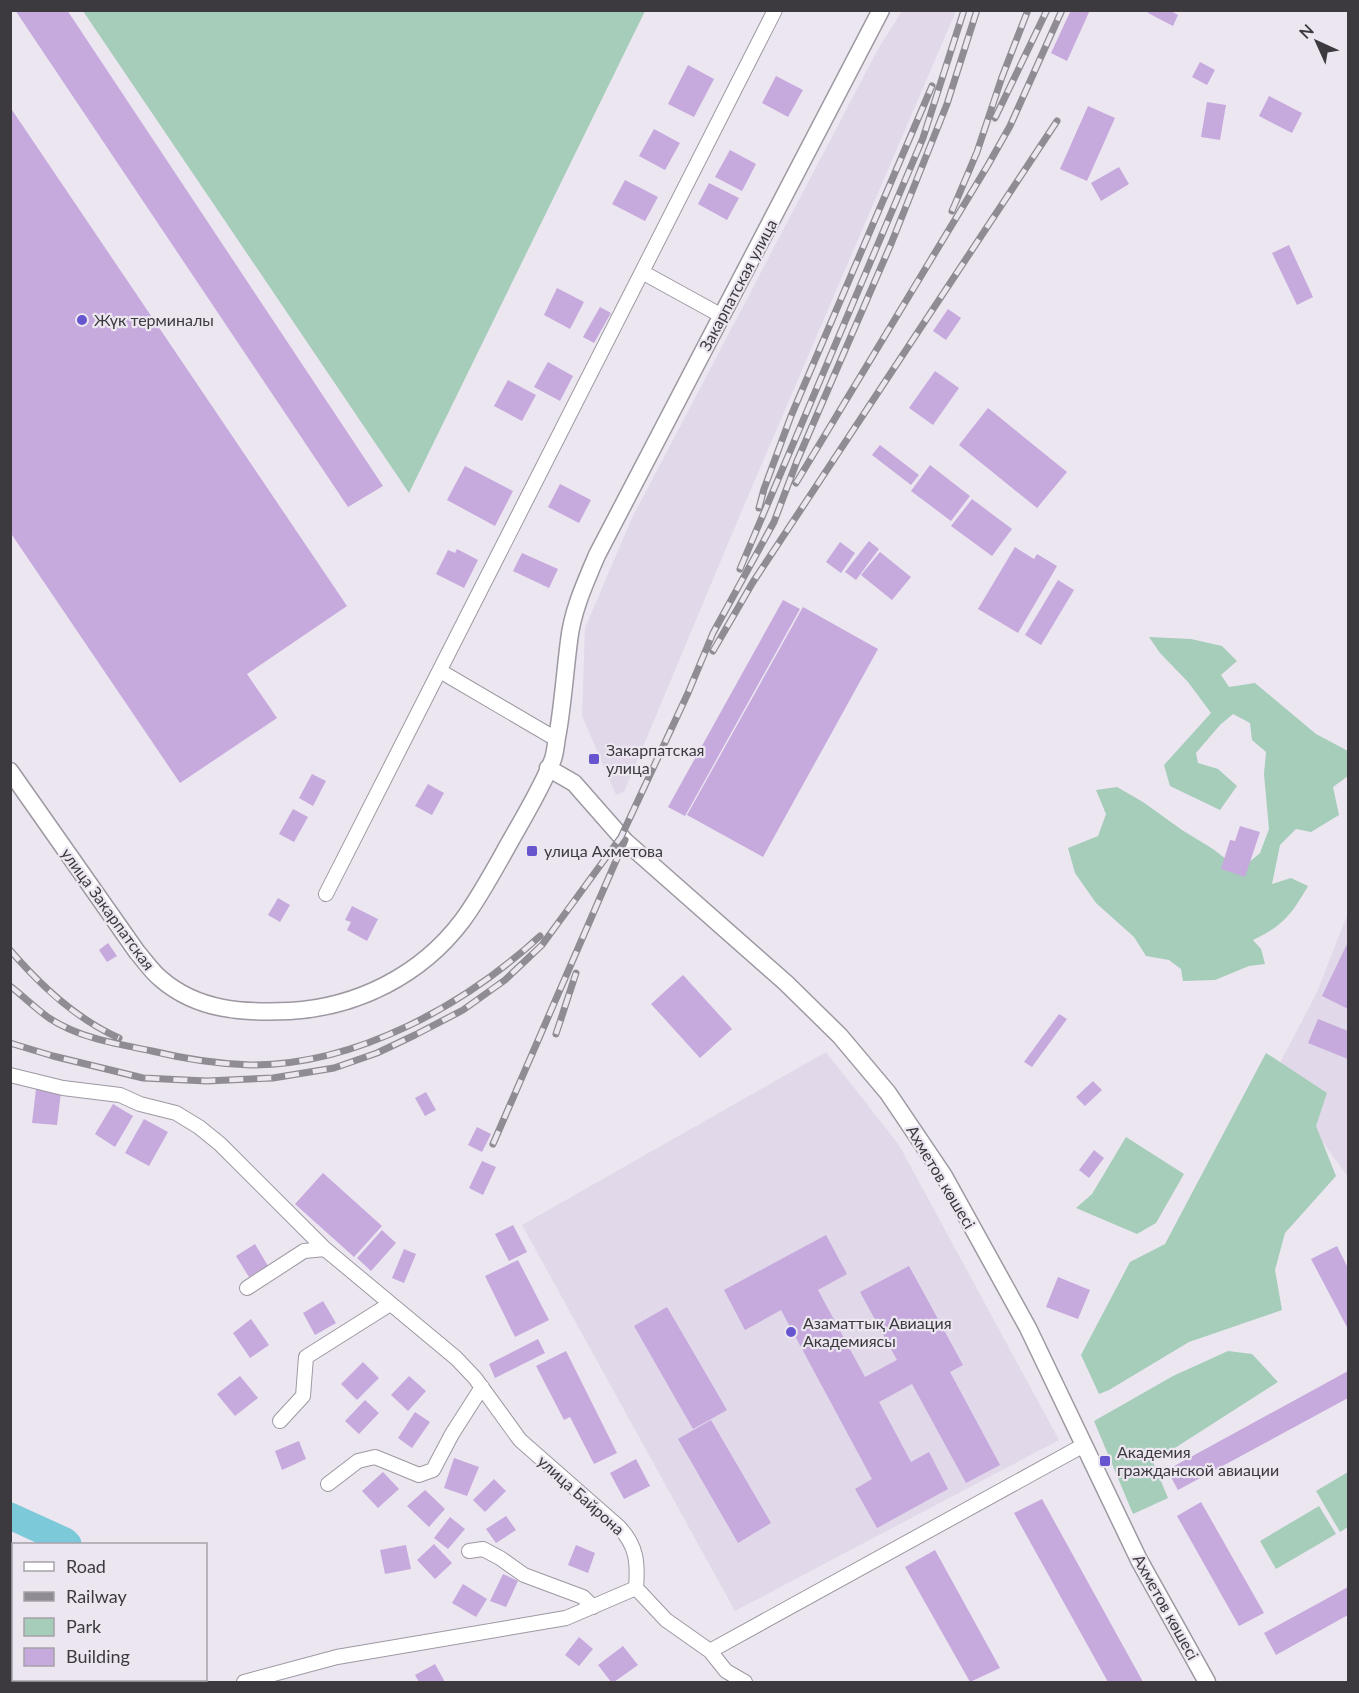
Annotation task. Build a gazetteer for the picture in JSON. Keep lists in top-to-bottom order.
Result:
{
  "streets": {
    "street": [
      "Закарпатская улица",
      "улица Закарпатская",
      "Ахметов көшесі",
      "улица Байрона"
    ]
  },
  "crossings": [
    ["Закарпатская улица", "улица Закарпатская"],
    ["Закарпатская улица", "Ахметов көшесі"],
    ["улица Закарпатская", "Ахметов көшесі"]
  ],
  "places": {
    "other": ["Жүк терминалы", "Азаматтық Авиация Академиясы"],
    "transit": ["Закарпатская улица", "улица Ахметова", "Академия гражданской авиации"]
  },
  "legend": [
    "Road",
    "Railway",
    "Park",
    "Building"
  ],
  "north": "top left"
}
